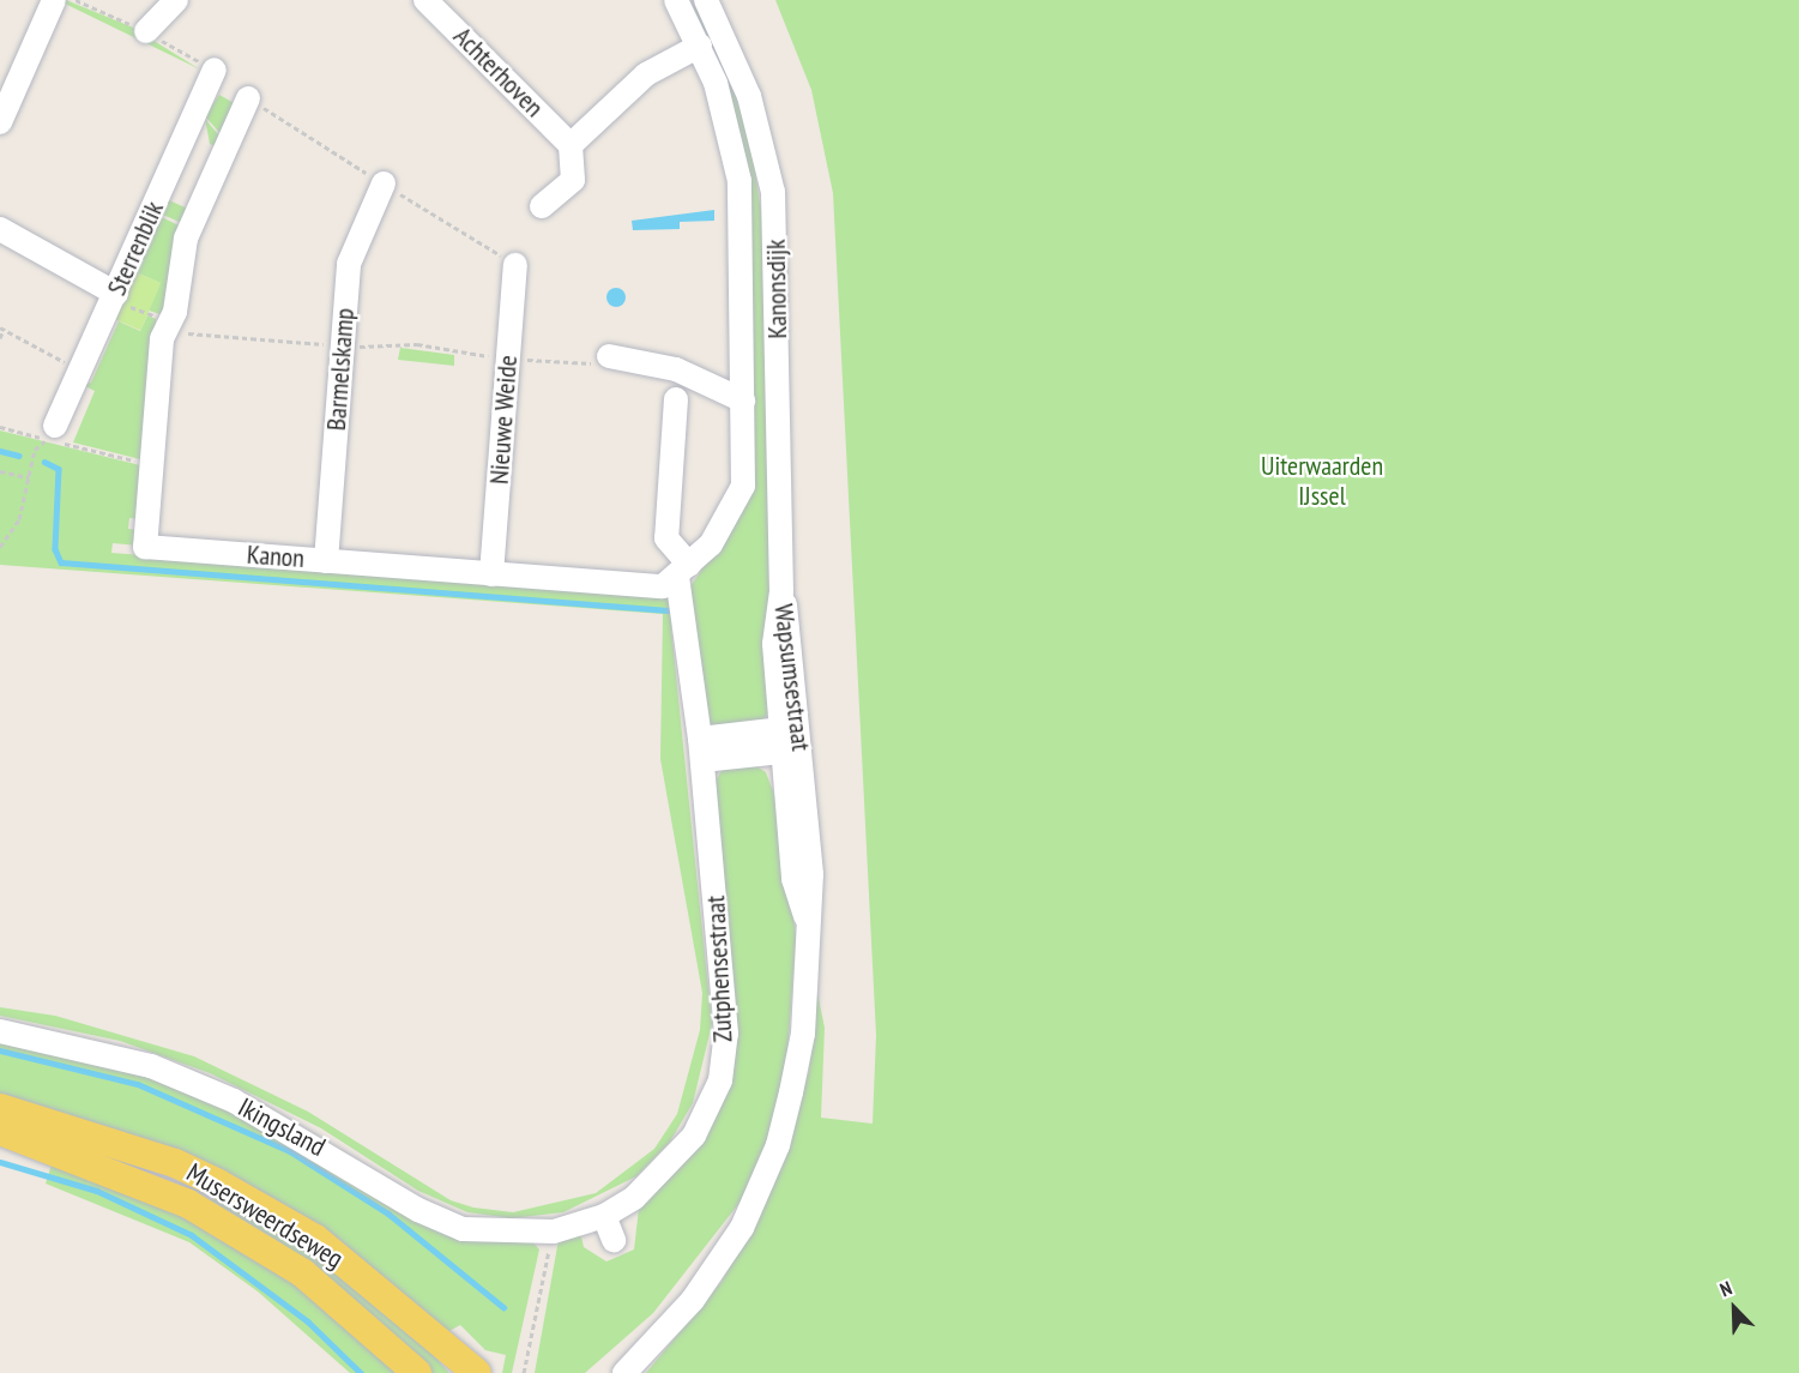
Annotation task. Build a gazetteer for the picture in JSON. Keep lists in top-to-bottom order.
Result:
{
  "streets": {
    "main road": ["Musersweerdseweg"],
    "street": [
      "Achterhoven",
      "Sterrenblik",
      "Kanonsdijk",
      "Barmelskamp",
      "Nieuwe Weide",
      "Kanon",
      "Wapsumsestraat",
      "Zutphensestraat",
      "Ikingsland"
    ]
  },
  "crossings": [
    ["Kanonsdijk", "Kanon"],
    ["Kanonsdijk", "Wapsumsestraat"],
    ["Kanonsdijk", "Zutphensestraat"],
    ["Barmelskamp", "Kanon"],
    ["Nieuwe Weide", "Kanon"],
    ["Kanon", "Zutphensestraat"],
    ["Zutphensestraat", "Ikingsland"]
  ],
  "parks": ["Uiterwaarden IJssel"],
  "north": "top left"
}
